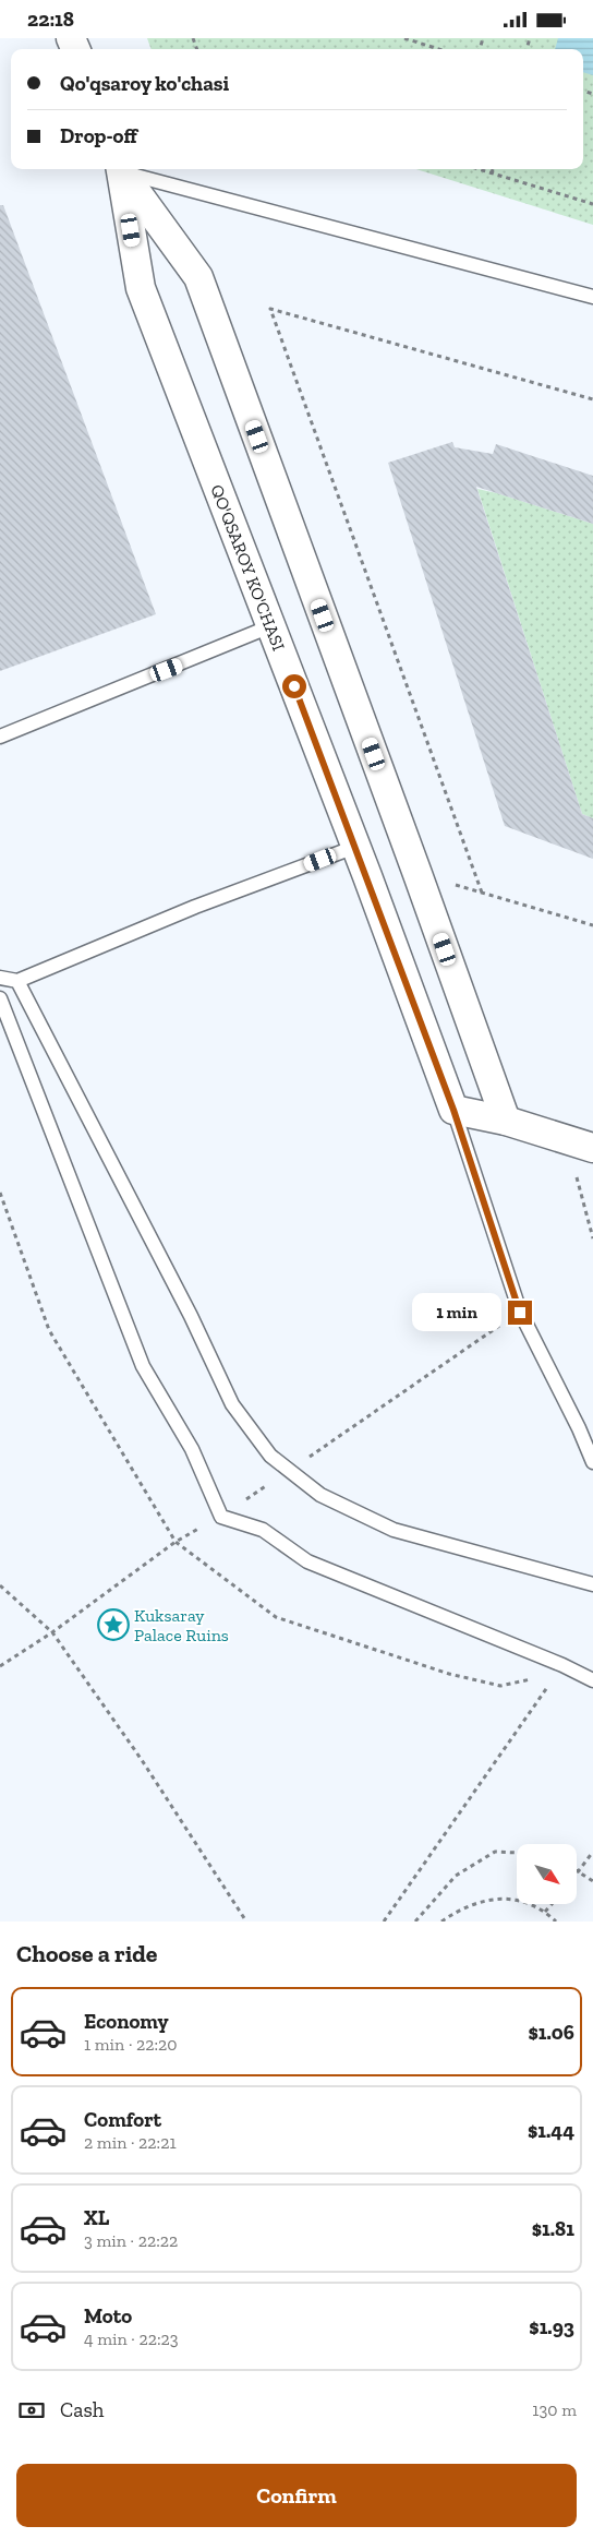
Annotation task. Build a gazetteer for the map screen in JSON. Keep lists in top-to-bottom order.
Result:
{
  "streets": {
    "street": ["QO'QSAROY KO'CHASI"]
  },
  "places": {
    "place": ["Kuksaray Palace Ruins"]
  },
  "north": "bottom right",
  "page": {
    "status": "22:18",
    "banner": ["Qo'qsaroy ko'chasi", "Drop-off"],
    "bubble": "1 min",
    "heading": "Choose a ride",
    "list": [
      {
        "name": "Economy",
        "note": "1 min · 22:20",
        "value": "$1.06"
      },
      {
        "name": "Comfort",
        "note": "2 min · 22:21",
        "value": "$1.44"
      },
      {
        "name": "XL",
        "note": "3 min · 22:22",
        "value": "$1.81"
      },
      {
        "name": "Moto",
        "note": "4 min · 22:23",
        "value": "$1.93"
      }
    ],
    "pay": ["Cash", "130 m"],
    "buttons": "Confirm"
  }
}
